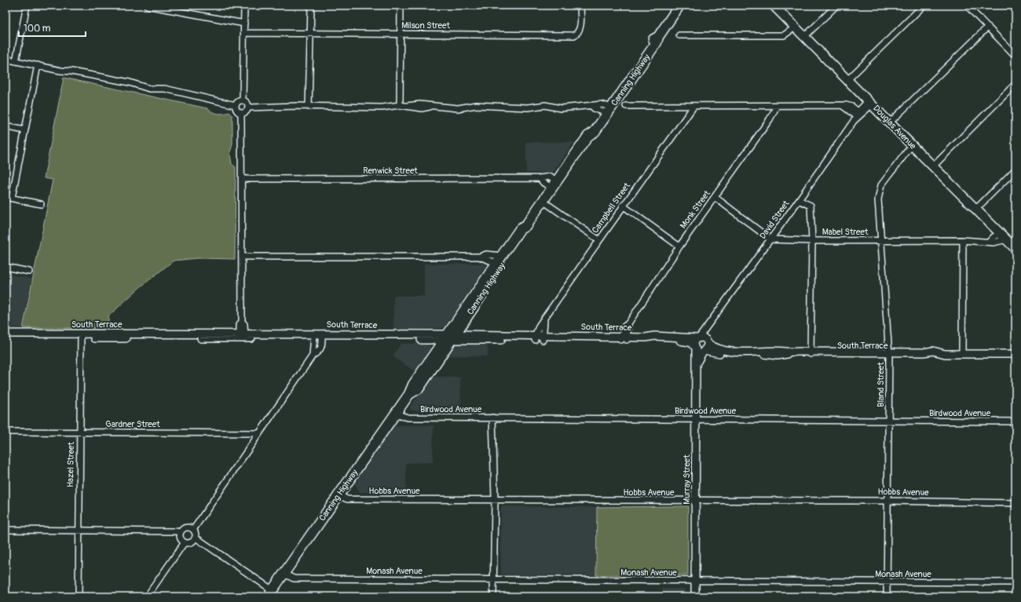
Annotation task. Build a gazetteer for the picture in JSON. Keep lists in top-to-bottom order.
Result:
{
  "streets": {
    "highway": ["Canning Highway"],
    "main road": ["Douglas Avenue", "South Terrace", "Murray Street"],
    "street": [
      "Milson Street",
      "Renwick Street",
      "Campbell Street",
      "Monk Street",
      "David Street",
      "Mabel Street",
      "Bland Street",
      "Birdwood Avenue",
      "Gardner Street",
      "Hazel Street",
      "Hobbs Avenue",
      "Monash Avenue"
    ]
  },
  "crossings": [
    ["Canning Highway", "Renwick Street"],
    ["Canning Highway", "South Terrace"],
    ["Canning Highway", "Birdwood Avenue"],
    ["Canning Highway", "Hobbs Avenue"],
    ["Canning Highway", "Monash Avenue"],
    ["Douglas Avenue", "David Street"],
    ["Douglas Avenue", "Mabel Street"],
    ["Douglas Avenue", "Bland Street"],
    ["Campbell Street", "South Terrace"],
    ["Monk Street", "South Terrace"],
    ["David Street", "Mabel Street"],
    ["David Street", "South Terrace"],
    ["Mabel Street", "Bland Street"],
    ["South Terrace", "Bland Street"],
    ["South Terrace", "Hazel Street"],
    ["South Terrace", "Murray Street"],
    ["Bland Street", "Birdwood Avenue"],
    ["Bland Street", "Hobbs Avenue"],
    ["Bland Street", "Monash Avenue"],
    ["Birdwood Avenue", "Murray Street"],
    ["Gardner Street", "Hazel Street"],
    ["Murray Street", "Hobbs Avenue"],
    ["Murray Street", "Monash Avenue"]
  ],
  "scale_bar": "100 m"
}
